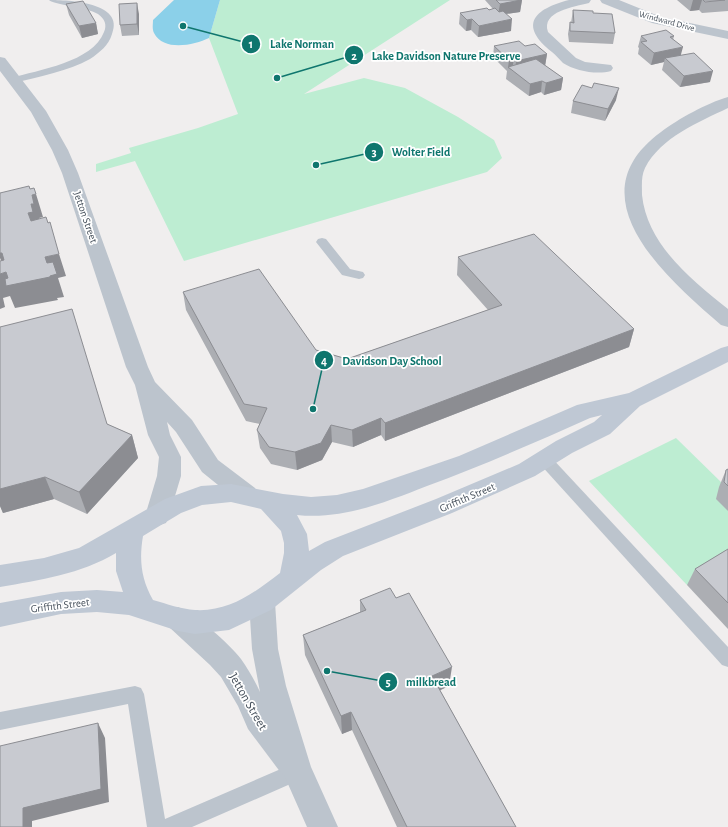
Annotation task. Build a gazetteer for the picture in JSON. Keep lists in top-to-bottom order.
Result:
{
  "streets": {
    "main road": ["Griffith Street"],
    "street": ["Windward Drive", "Jetton Street"]
  },
  "crossings": [
    ["Jetton Street", "Griffith Street"]
  ],
  "places": [
    "Lake Norman",
    "Lake Davidson Nature Preserve",
    "Wolter Field",
    "Davidson Day School",
    "milkbread"
  ]
}
